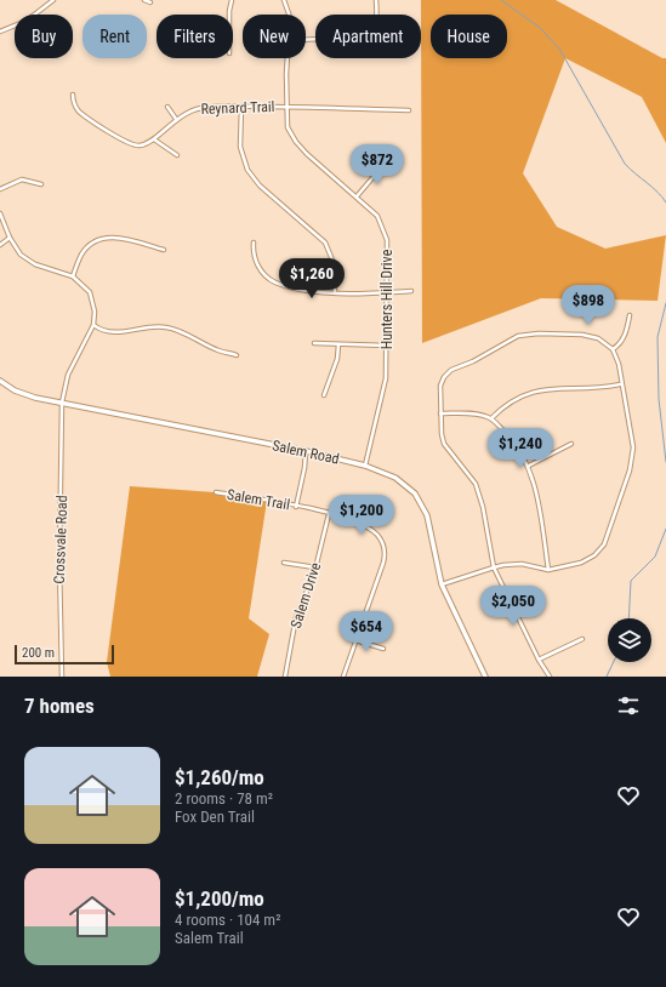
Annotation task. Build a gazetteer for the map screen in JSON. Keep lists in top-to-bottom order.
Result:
{
  "streets": {
    "street": [
      "Reynard Trail",
      "Hunters Hill Drive",
      "Salem Road",
      "Salem Trail",
      "Crossvale Road",
      "Salem Drive"
    ]
  },
  "crossings": [
    ["Reynard Trail", "Hunters Hill Drive"],
    ["Hunters Hill Drive", "Salem Road"],
    ["Salem Road", "Crossvale Road"],
    ["Salem Trail", "Salem Drive"]
  ],
  "scale_bar": "200 m",
  "page": {
    "chip": [
      "Buy",
      "Rent",
      "Filters",
      "New",
      "Apartment",
      "House"
    ],
    "price": [
      "$872",
      "$1,260",
      "$898",
      "$1,240",
      "$1,200",
      "$2,050",
      "$654"
    ],
    "scale": "200 m",
    "heading": "7 homes",
    "list": [
      {
        "name": "$1,260/mo",
        "note": "2 rooms · 78 m² · Fox Den Trail"
      },
      {
        "name": "$1,200/mo",
        "note": "4 rooms · 104 m² · Salem Trail"
      }
    ]
  }
}
